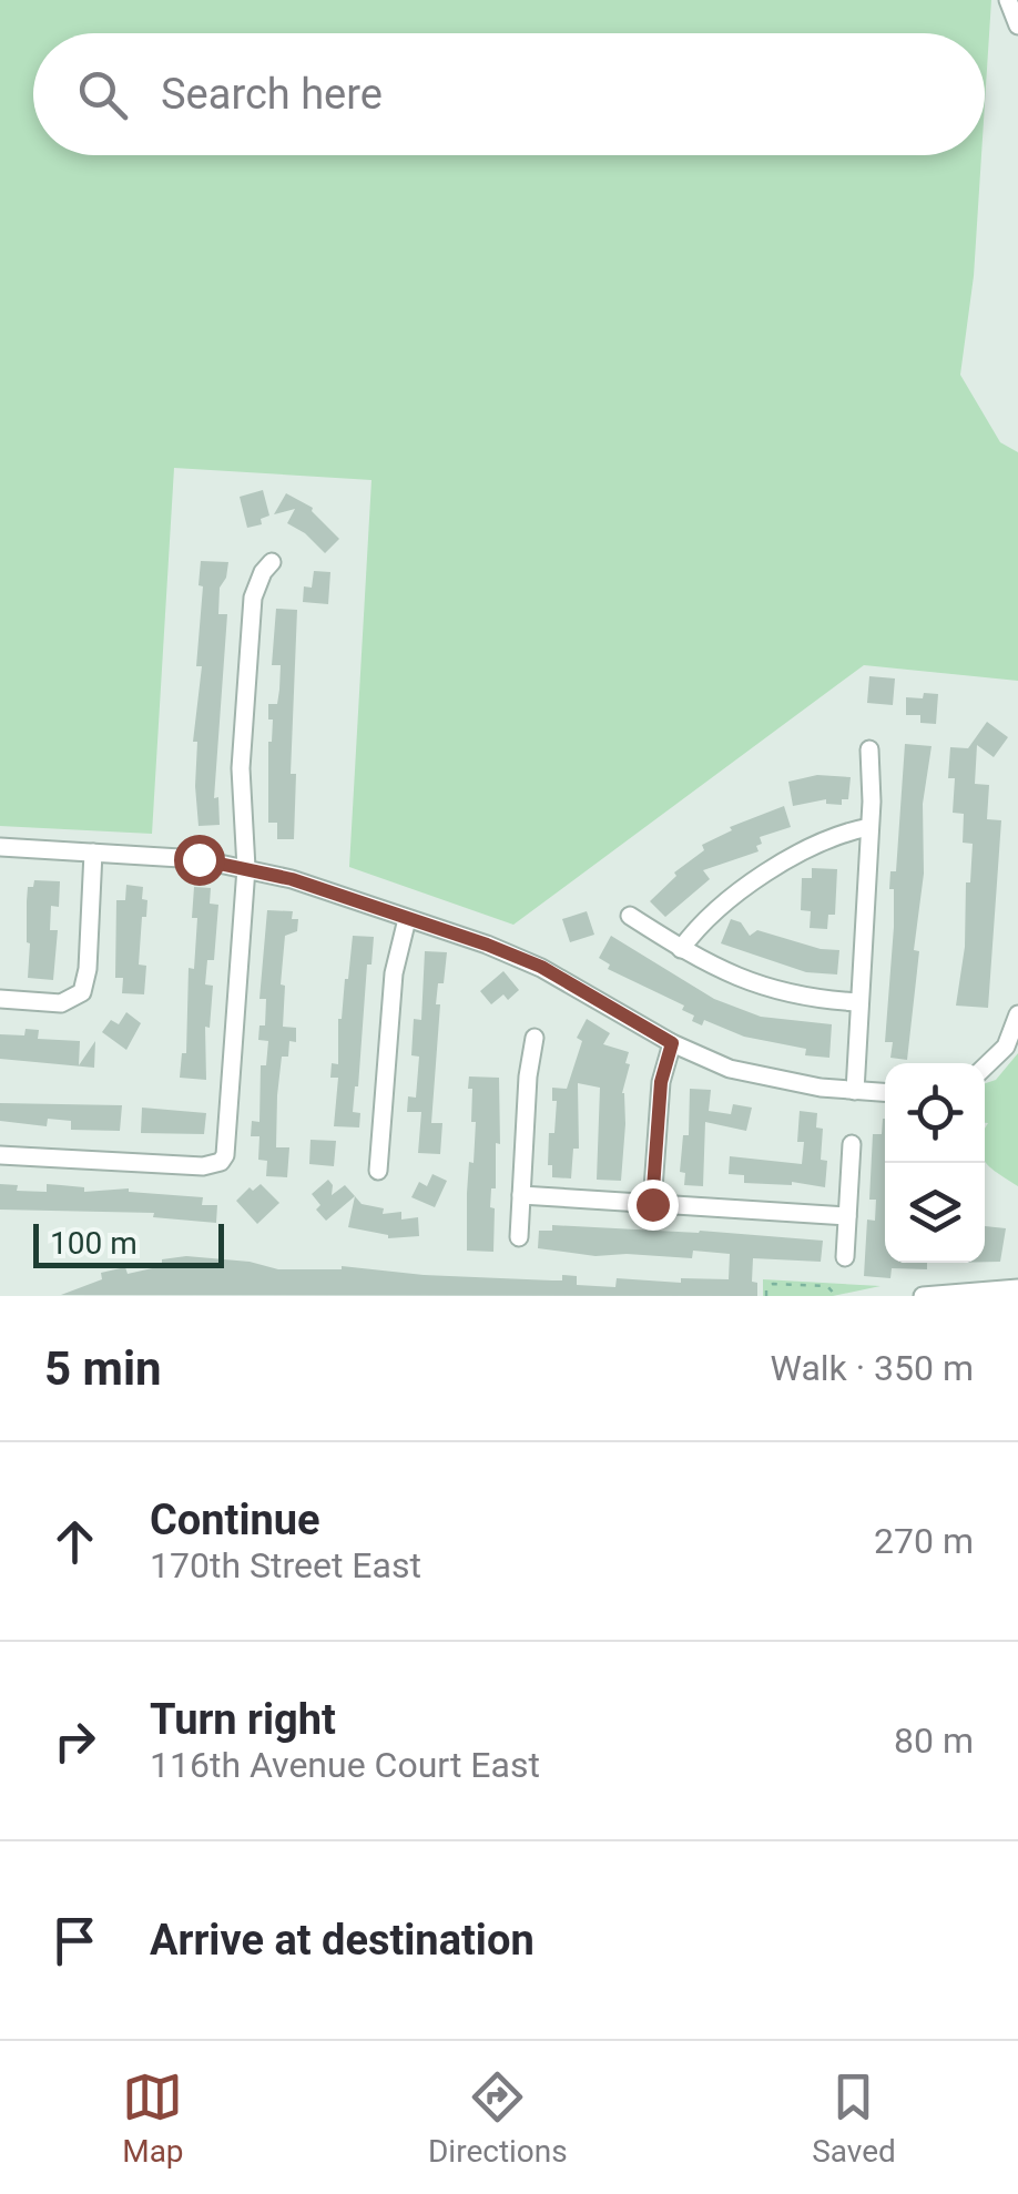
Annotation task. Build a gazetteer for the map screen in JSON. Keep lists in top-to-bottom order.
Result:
{
  "scale_bar": "100 m",
  "page": {
    "search": "Search here",
    "scale": "100 m",
    "heading": ["5 min", "Walk · 350 m"],
    "list": [
      ["Continue", "170th Street East", "270 m"],
      ["Turn right", "116th Avenue Court East", "80 m"],
      "Arrive at destination"
    ],
    "nav": ["Map", "Directions", "Saved"]
  }
}
